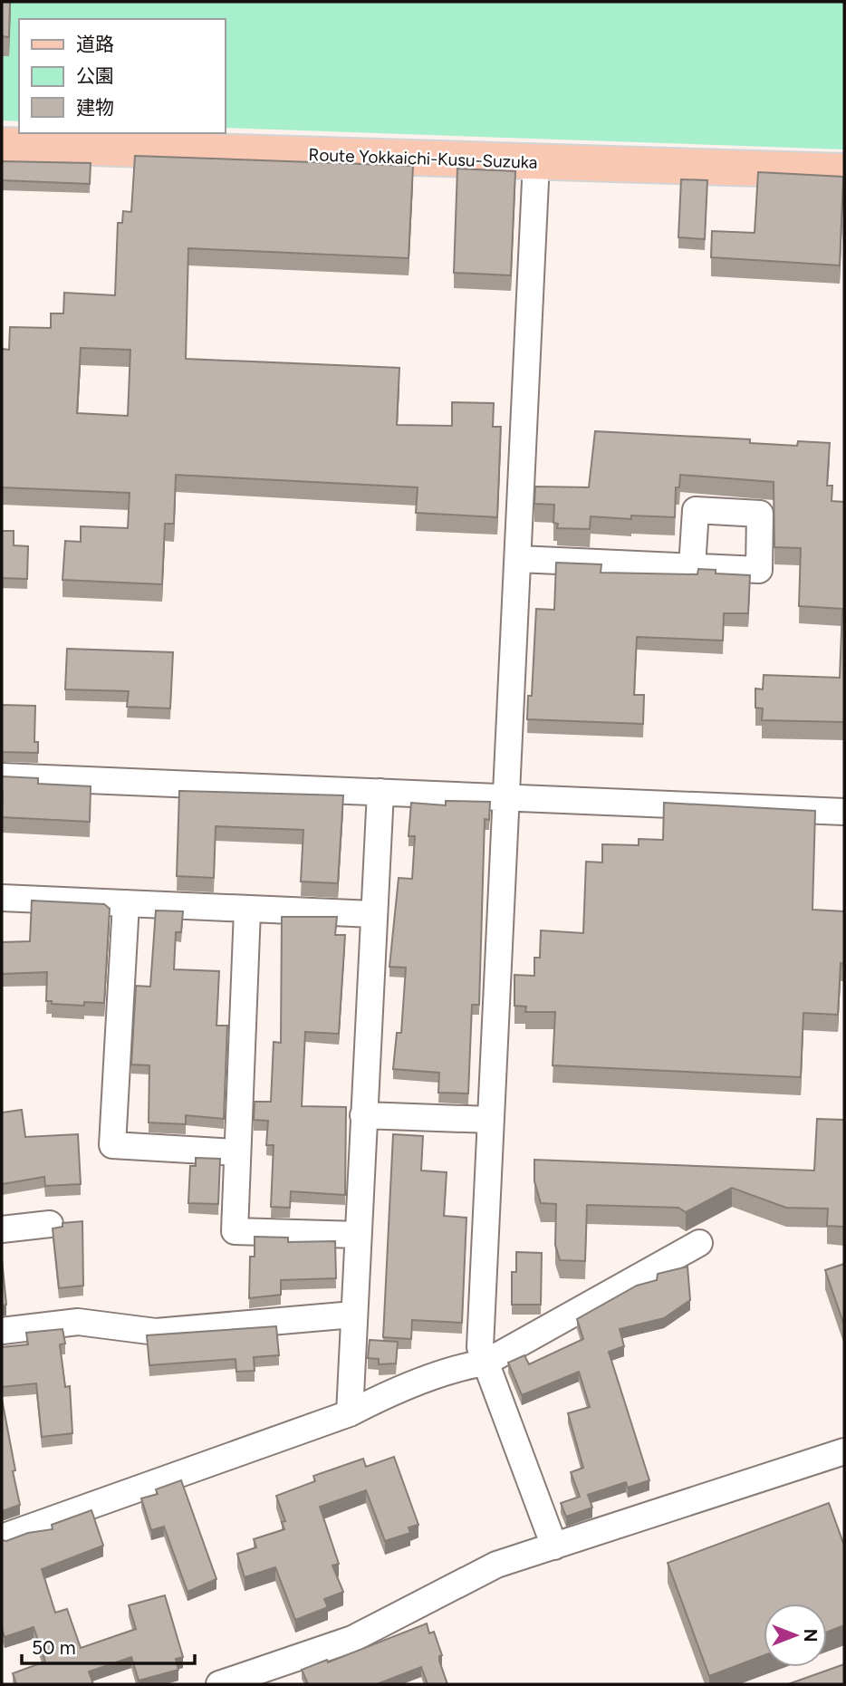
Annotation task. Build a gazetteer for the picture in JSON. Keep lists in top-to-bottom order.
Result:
{
  "streets": {
    "main road": ["Route Yokkaichi-Kusu-Suzuka"]
  },
  "legend": ["道路", "公園", "建物"],
  "scale_bar": "50 m",
  "north": "right"
}
